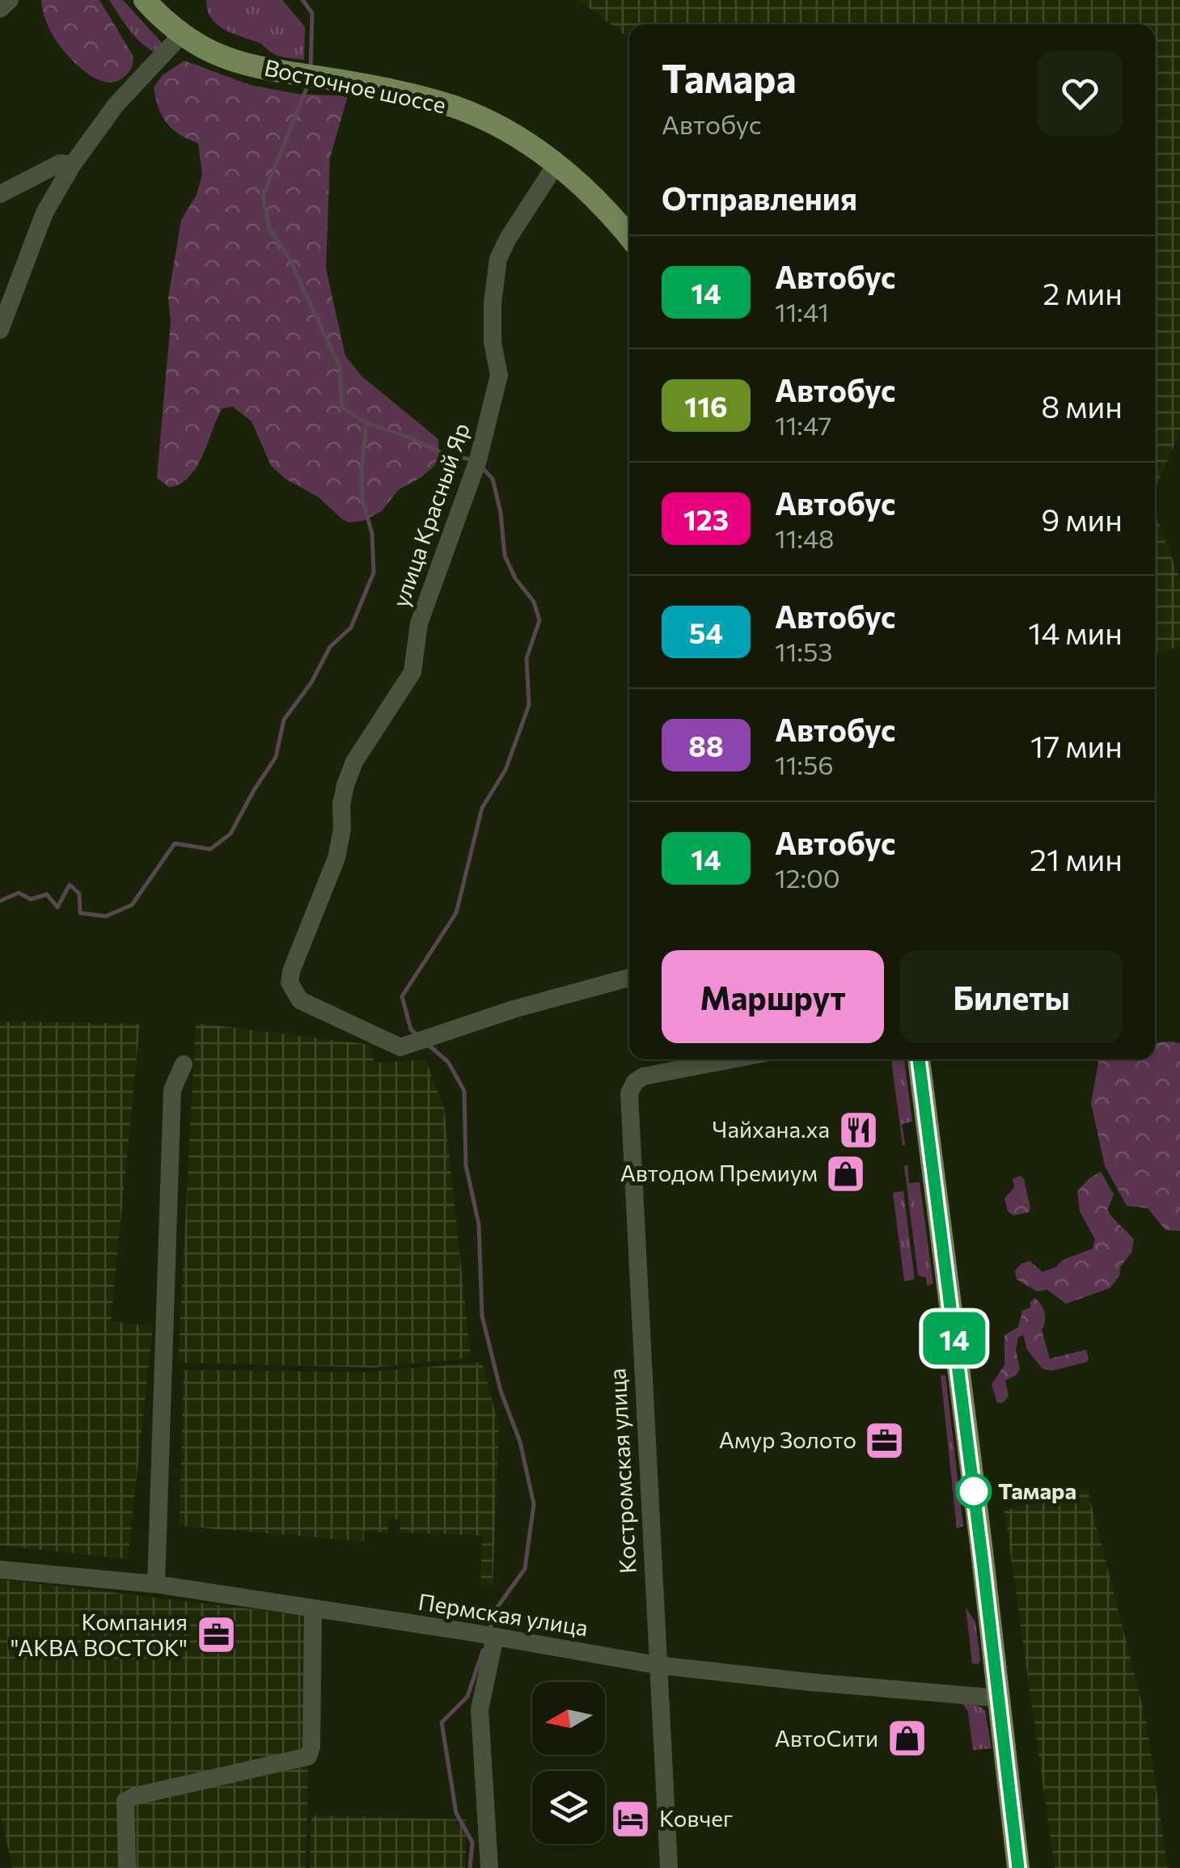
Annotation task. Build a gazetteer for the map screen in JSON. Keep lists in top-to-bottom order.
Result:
{
  "streets": {
    "main road": ["Восточное шоссе"],
    "street": ["улица Красный Яр", "Костромская улица", "Пермская улица"]
  },
  "crossings": [
    ["Восточное шоссе", "улица Красный Яр"],
    ["Костромская улица", "Пермская улица"]
  ],
  "places": {
    "restaurant": ["Чайхана.ха"],
    "shop": ["Автодом Премиум", "АвтоСити"],
    "office": ["Амур Золото", "Компания \"АКВА ВОСТОК\""],
    "other": ["Тамара"],
    "hotel": ["Ковчег"]
  },
  "lines": ["bus line 14"],
  "north": "left",
  "page": {
    "on_map": "14",
    "heading": [
      ["Тамара", "Автобус"],
      "Отправления"
    ],
    "list": [
      {
        "mark": "14",
        "name": "Автобус",
        "note": "11:41",
        "value": "2 мин"
      },
      {
        "mark": "116",
        "name": "Автобус",
        "note": "11:47",
        "value": "8 мин"
      },
      {
        "mark": "123",
        "name": "Автобус",
        "note": "11:48",
        "value": "9 мин"
      },
      {
        "mark": "54",
        "name": "Автобус",
        "note": "11:53",
        "value": "14 мин"
      },
      {
        "mark": "88",
        "name": "Автобус",
        "note": "11:56",
        "value": "17 мин"
      },
      {
        "mark": "14",
        "name": "Автобус",
        "note": "12:00",
        "value": "21 мин"
      }
    ],
    "buttons": ["Маршрут", "Билеты"]
  }
}
